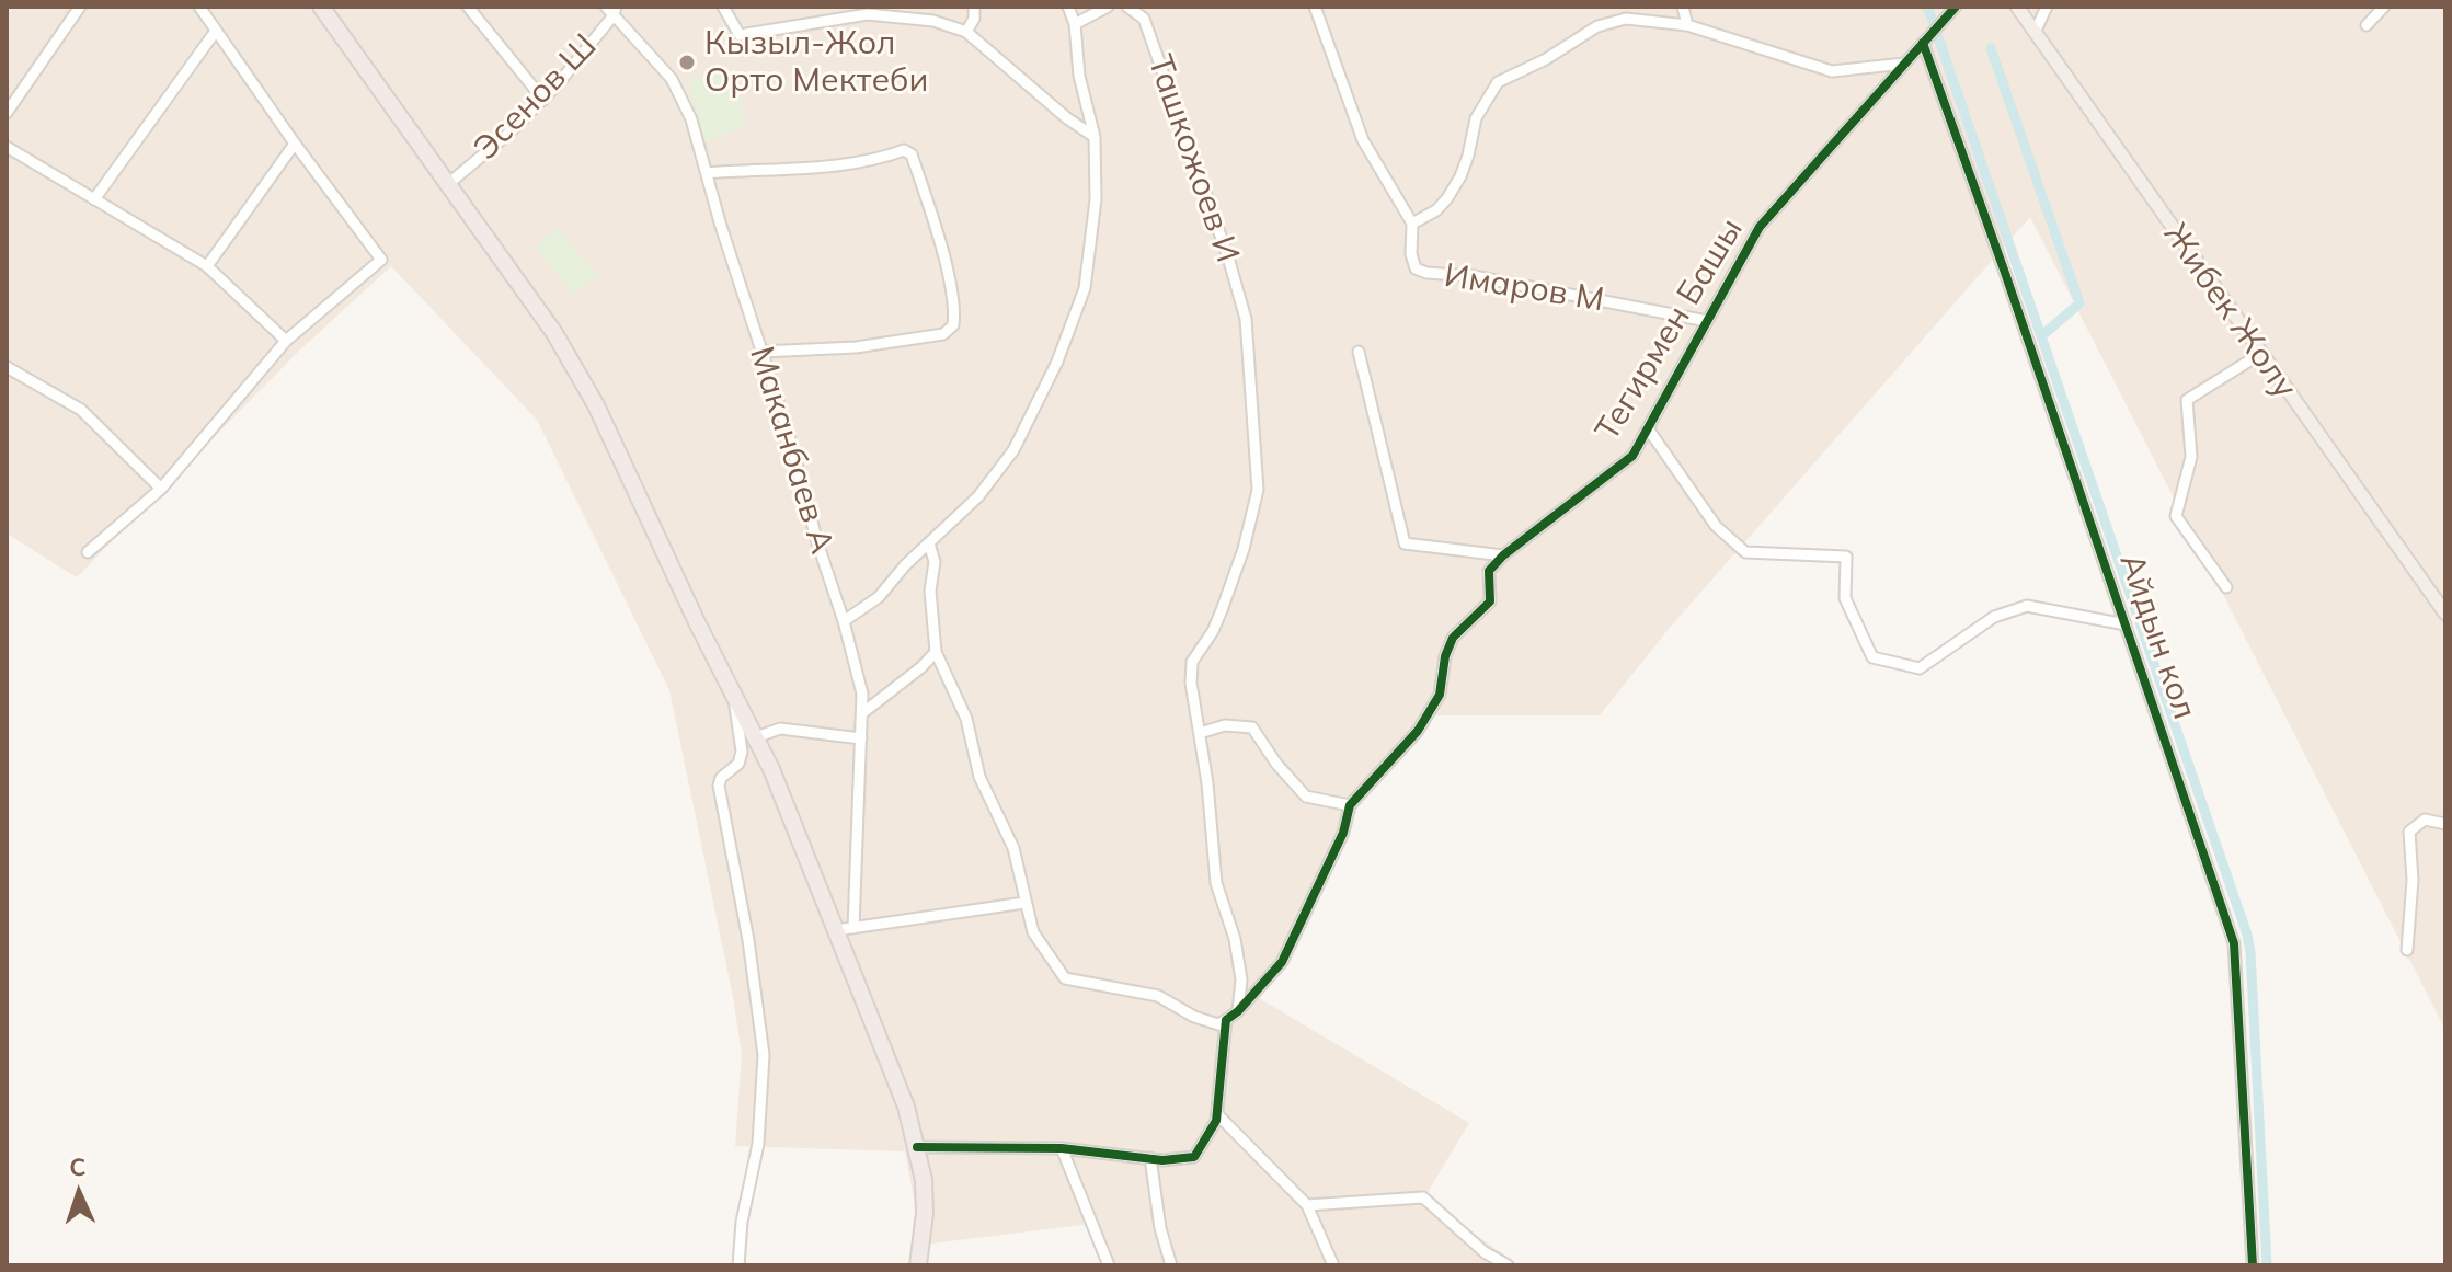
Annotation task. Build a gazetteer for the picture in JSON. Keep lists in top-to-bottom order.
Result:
{
  "streets": {
    "main road": ["Жибек Жолу"],
    "street": [
      "Эсенов Ш",
      "Ташкожоев И",
      "Имаров М",
      "Тегирмен Башы",
      "Маканбаев А",
      "Айдын кол"
    ]
  },
  "crossings": [
    ["Эсенов Ш", "Маканбаев А"],
    ["Имаров М", "Тегирмен Башы"],
    ["Тегирмен Башы", "Айдын кол"]
  ],
  "places": ["Кызыл-Жол Орто Мектеби"],
  "north": "top"
}
